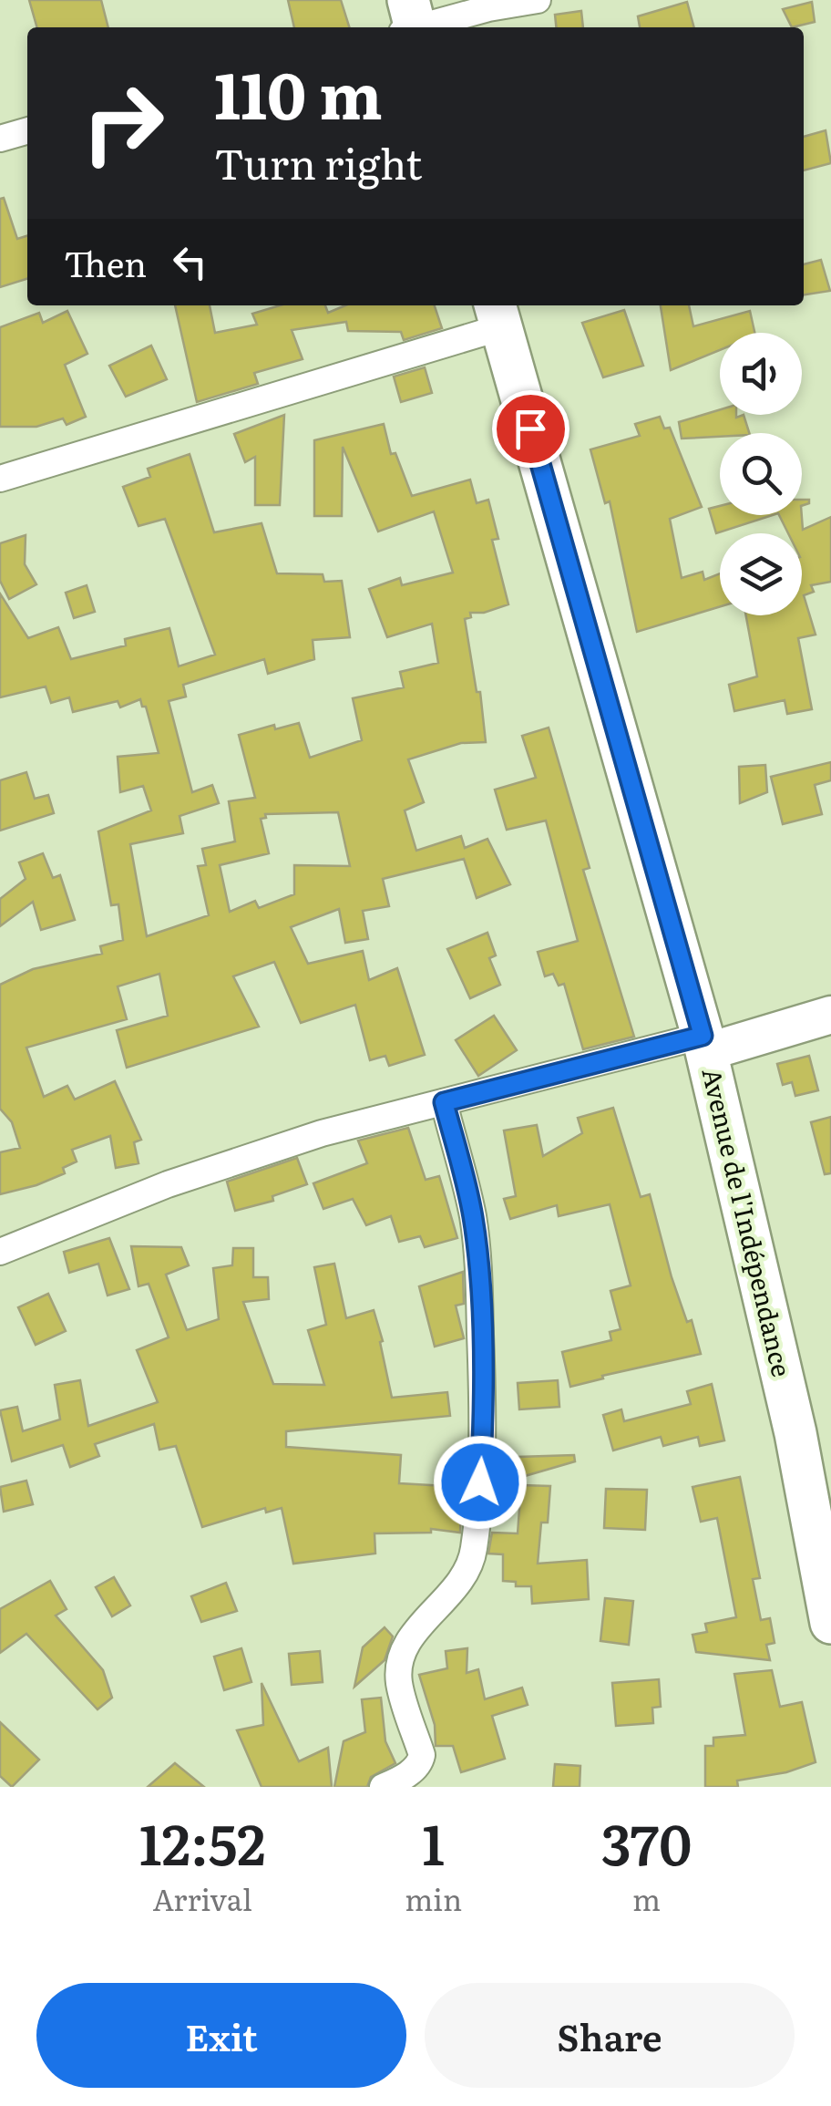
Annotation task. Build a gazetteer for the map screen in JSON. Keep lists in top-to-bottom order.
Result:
{
  "streets": {
    "main road": ["Avenue de l'Indépendance"]
  },
  "page": {
    "turn": ["110 m", "Turn right"],
    "then": "Then",
    "eta": [
      "12:52",
      "Arrival",
      "1",
      "min",
      "370",
      "m"
    ],
    "buttons": ["Exit", "Share"]
  }
}
